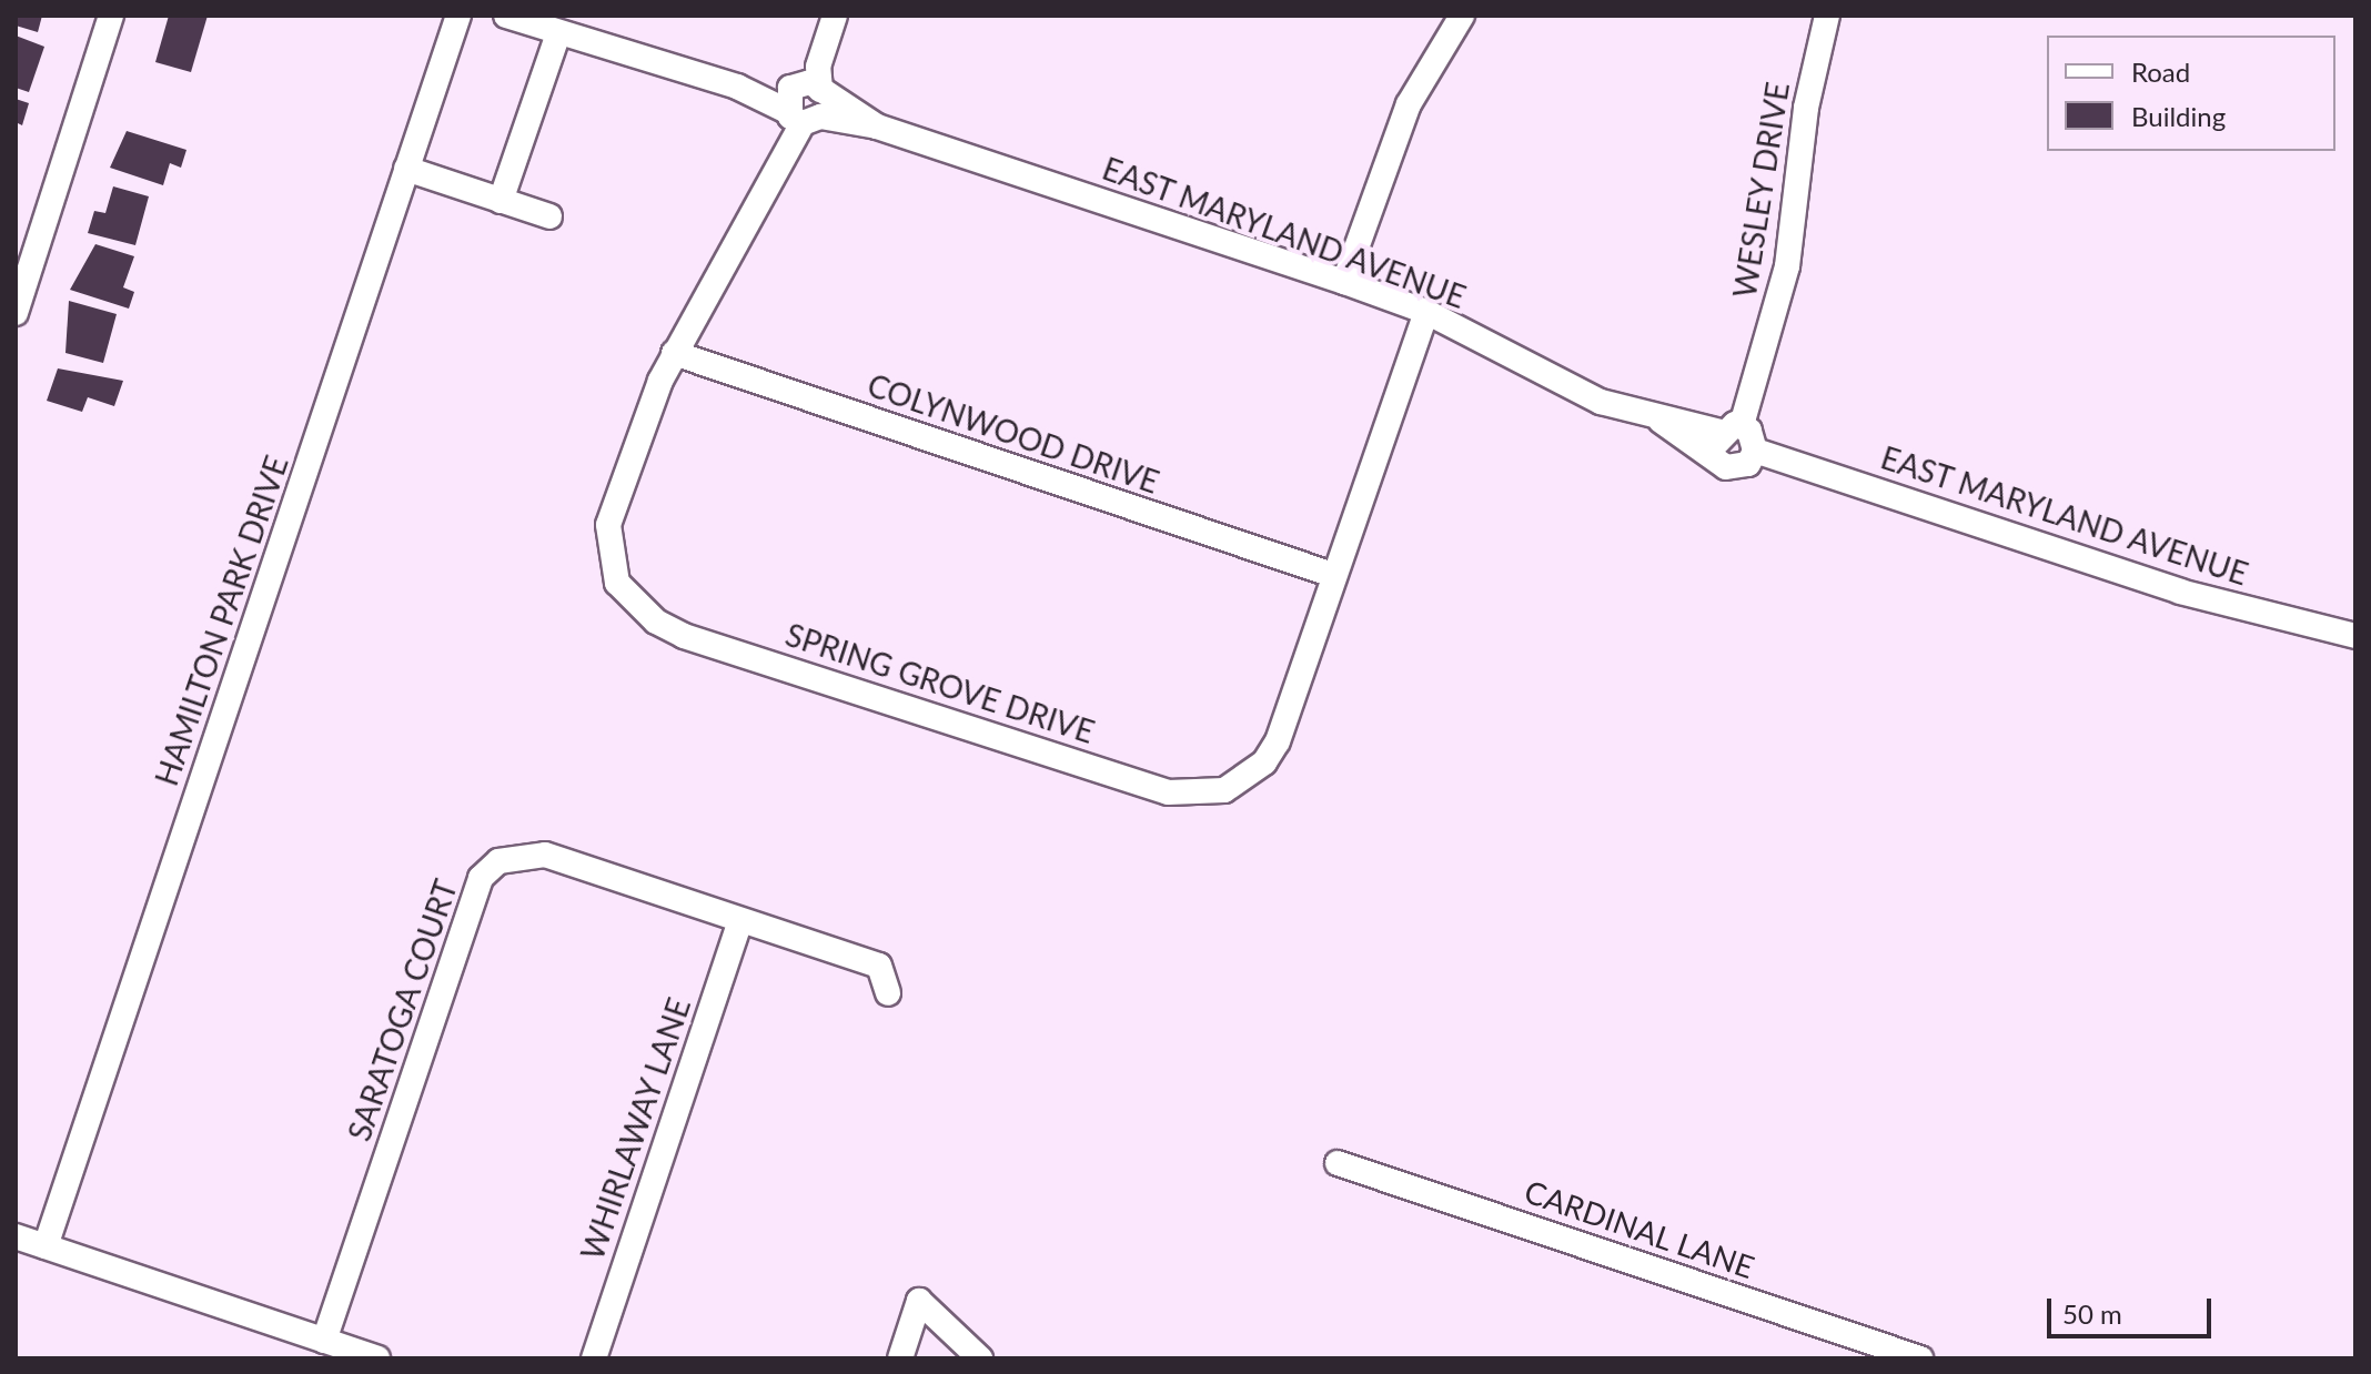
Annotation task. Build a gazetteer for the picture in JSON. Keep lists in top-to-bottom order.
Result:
{
  "streets": {
    "street": [
      "WESLEY DRIVE",
      "EAST MARYLAND AVENUE",
      "COLYNWOOD DRIVE",
      "HAMILTON PARK DRIVE",
      "SPRING GROVE DRIVE",
      "SARATOGA COURT",
      "WHIRLAWAY LANE",
      "CARDINAL LANE"
    ]
  },
  "crossings": [
    ["WESLEY DRIVE", "EAST MARYLAND AVENUE"],
    ["EAST MARYLAND AVENUE", "SPRING GROVE DRIVE"],
    ["COLYNWOOD DRIVE", "SPRING GROVE DRIVE"],
    ["SARATOGA COURT", "WHIRLAWAY LANE"]
  ],
  "legend": ["Road", "Building"],
  "scale_bar": "50 m"
}
